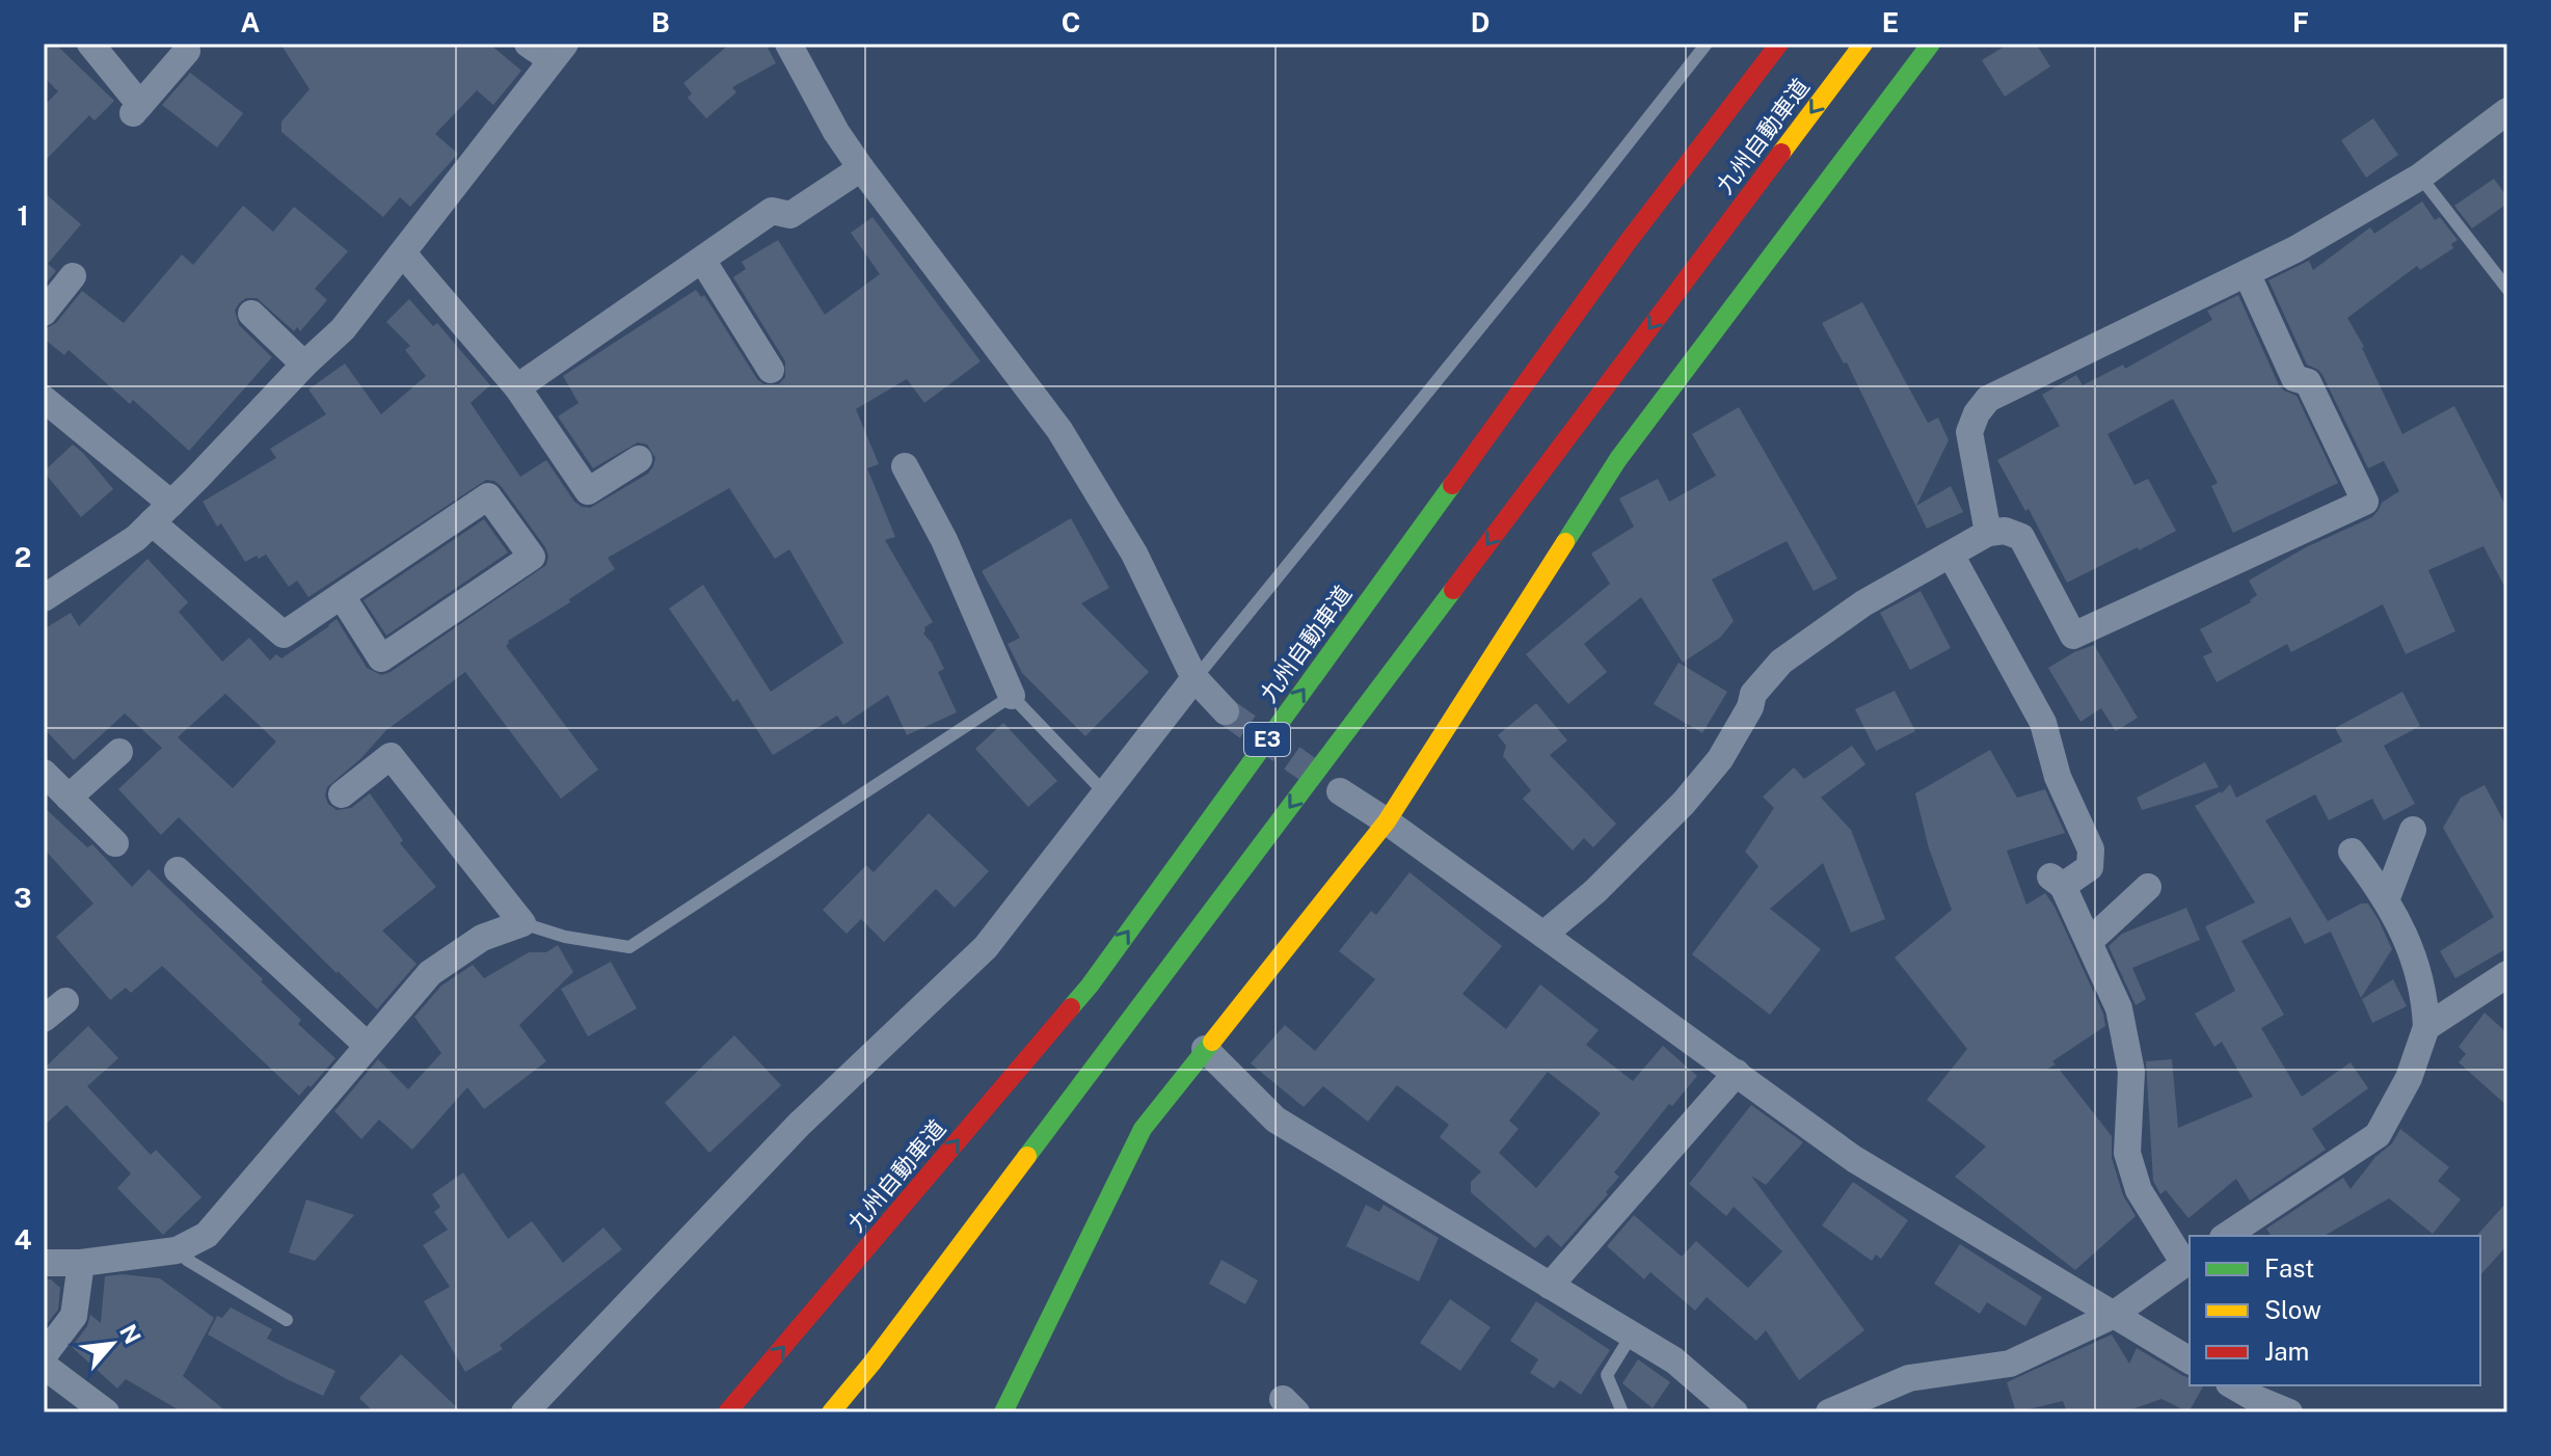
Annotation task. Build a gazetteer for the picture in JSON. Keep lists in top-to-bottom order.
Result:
{
  "streets": {
    "main road": ["九州自動車道", "E3"]
  },
  "legend": ["Fast", "Slow", "Jam"],
  "north": "top right",
  "grid": {
    "columns": [
      "A",
      "B",
      "C",
      "D",
      "E",
      "F"
    ],
    "rows": [
      "1",
      "2",
      "3",
      "4"
    ]
  }
}
